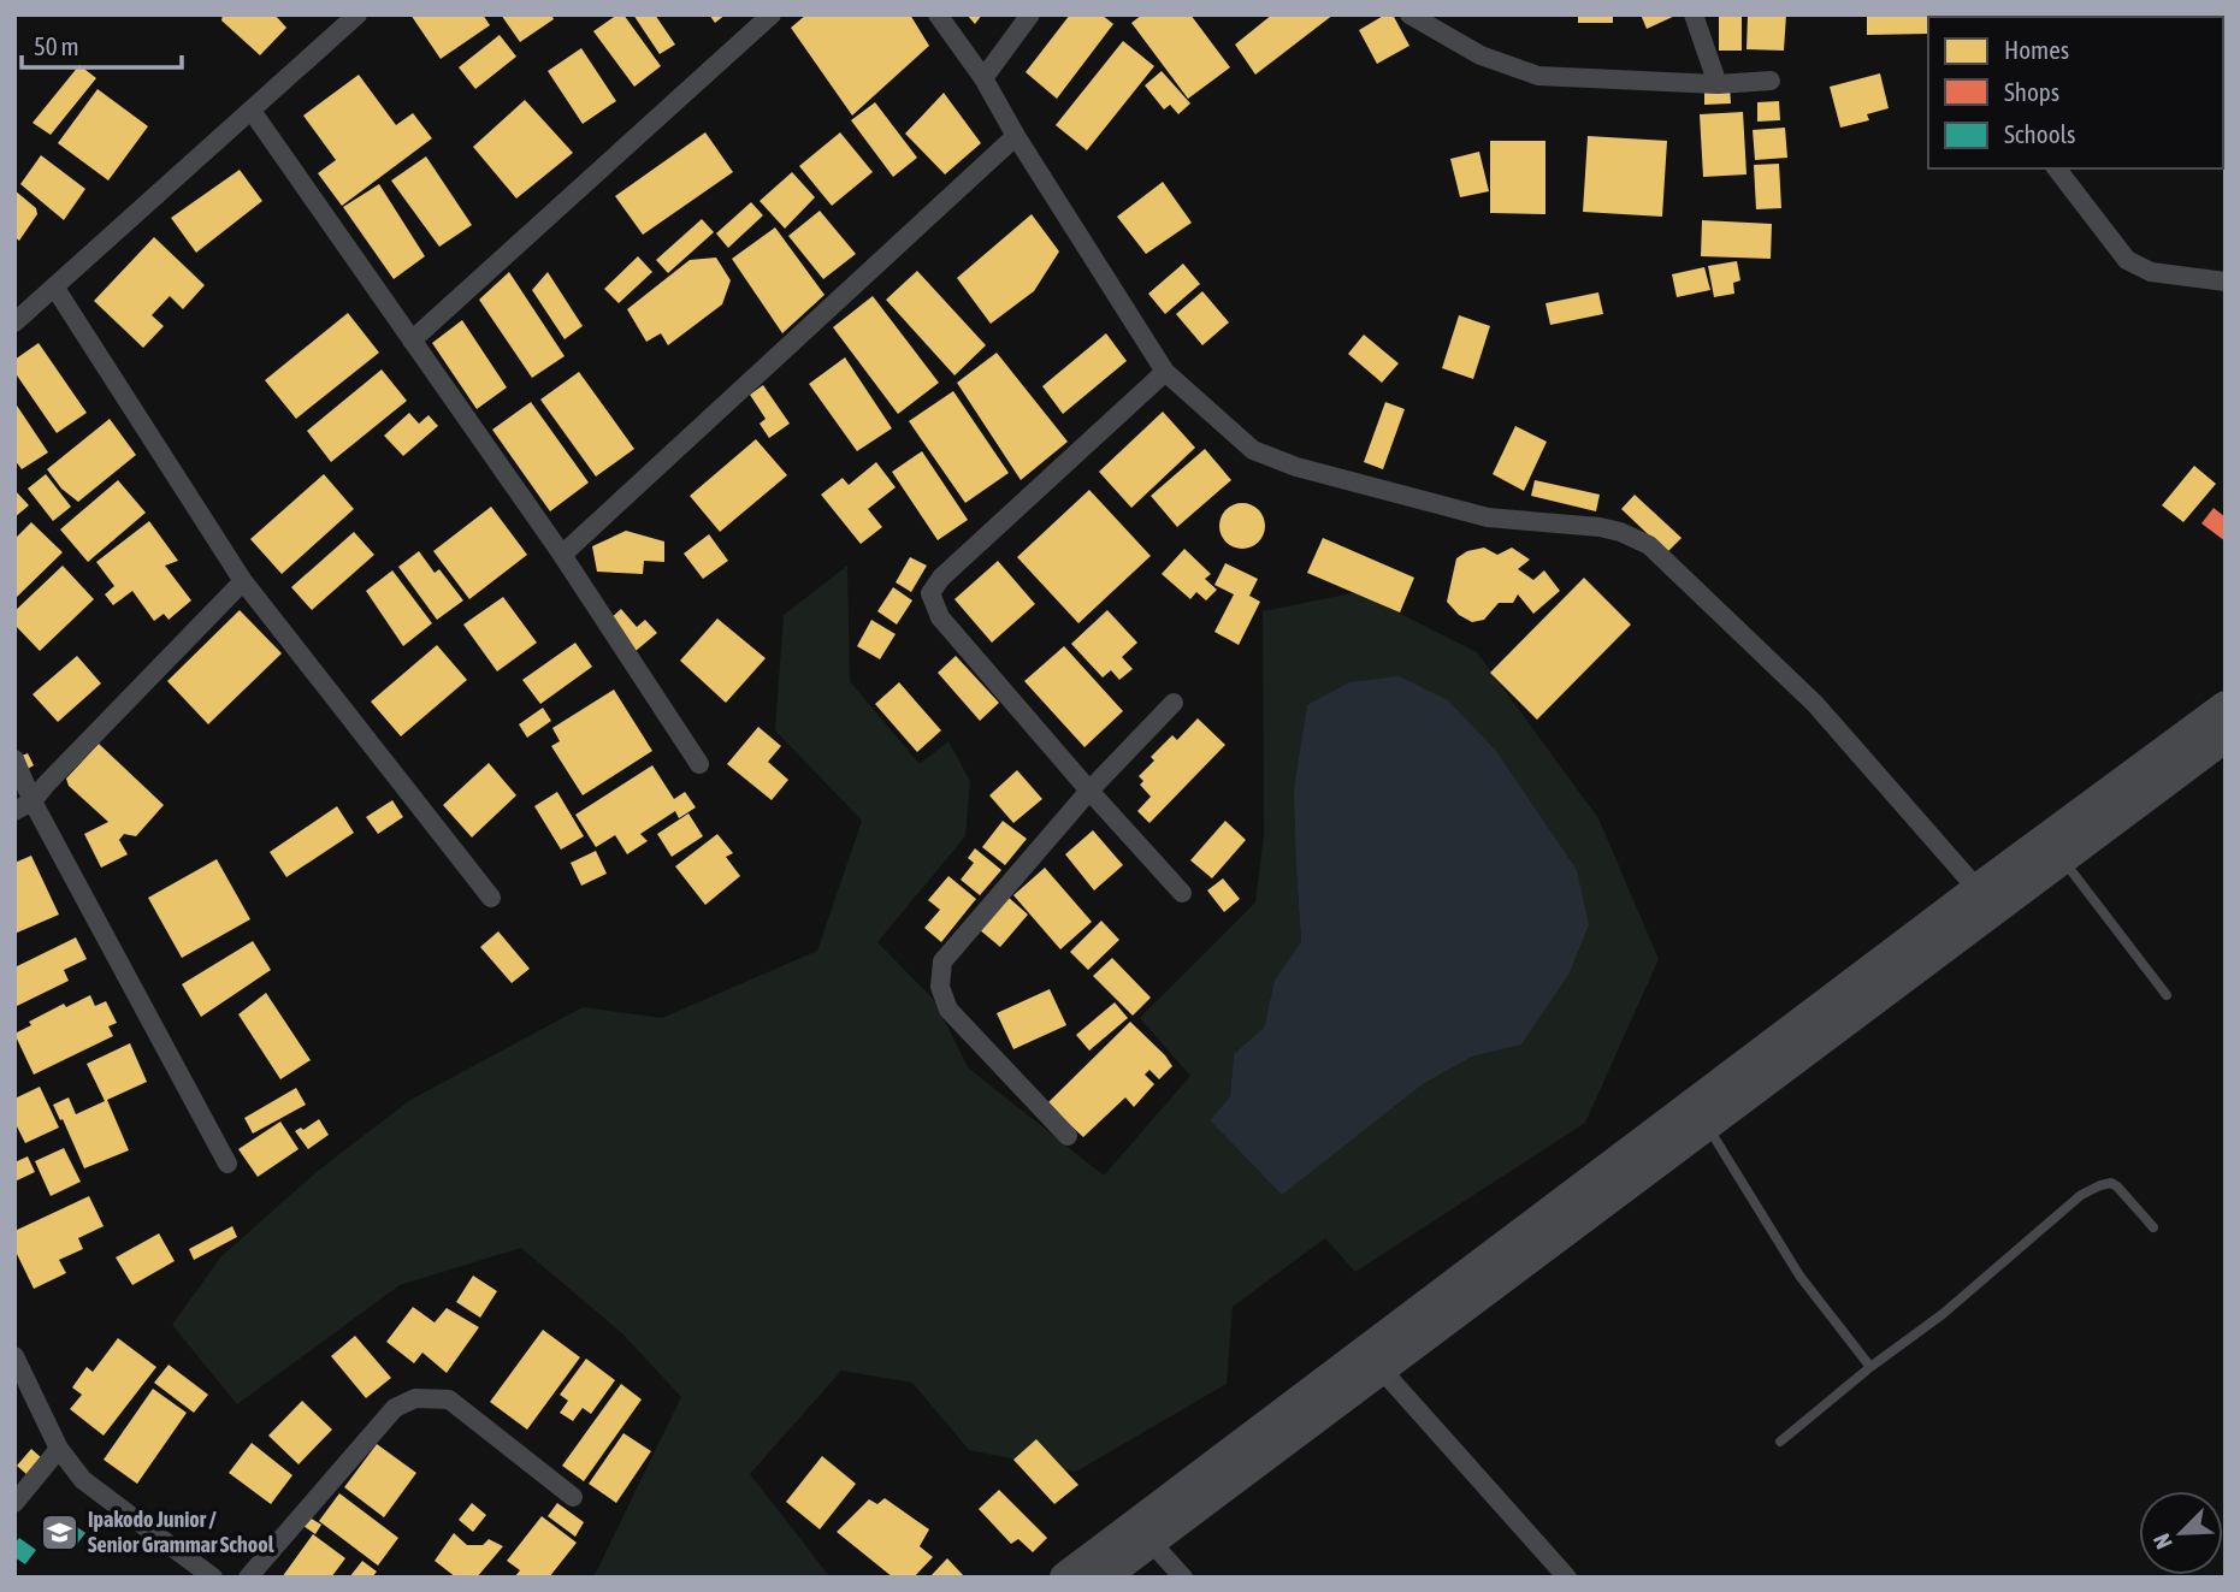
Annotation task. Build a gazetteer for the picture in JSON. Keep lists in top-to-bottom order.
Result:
{
  "places": {
    "school or university": ["Ipakodo Junior / Senior Grammar School"]
  },
  "legend": ["Homes", "Shops", "Schools"],
  "scale_bar": "50 m",
  "north": "bottom left"
}
